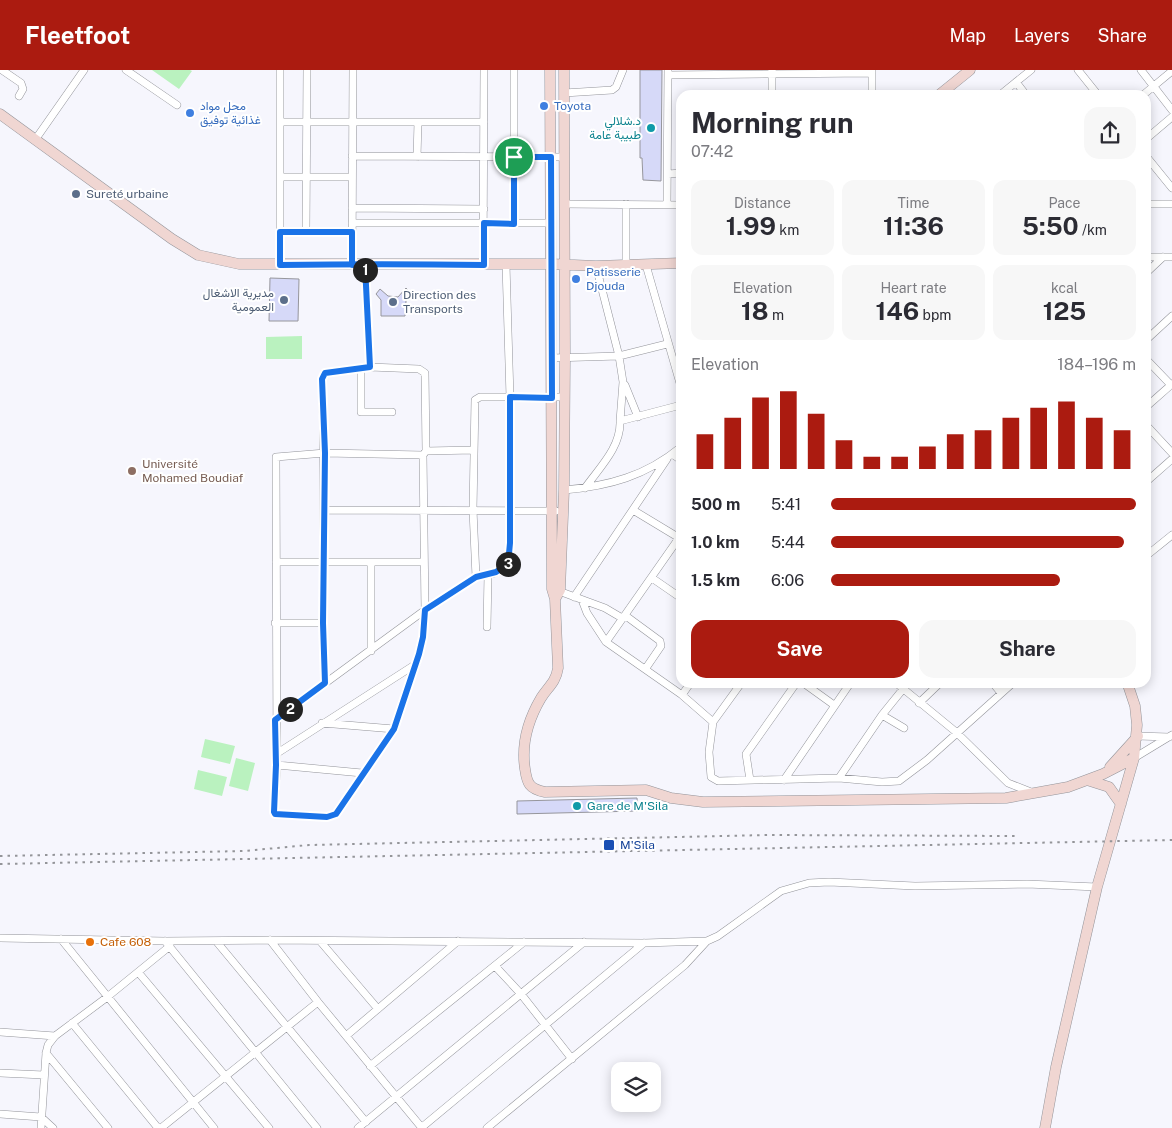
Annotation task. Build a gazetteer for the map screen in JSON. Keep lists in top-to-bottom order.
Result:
{
  "places": {
    "other": [
      "Toyota",
      "محل مواد غذائية توفيق",
      "د.شلالي طبيبة عامة",
      "Sureté urbaine",
      "Patisserie Djouda",
      "مديرية الاشغال العمومية",
      "Direction des Transports",
      "Université Mohamed Boudiaf",
      "Gare de M'Sila",
      "Cafe 608"
    ],
    "transit": ["M'Sila"]
  },
  "page": {
    "header": "Fleetfoot",
    "nav": ["Map", "Layers", "Share"],
    "heading": ["Morning run", "07:42"],
    "stats": [
      ["Distance", "1.99 km"],
      ["Time", "11:36"],
      ["Pace", "5:50 /km"],
      ["Elevation", "18 m"],
      ["Heart rate", "146 bpm"],
      ["kcal", "125"]
    ],
    "pins": ["1", "3", "2"],
    "chart": ["Elevation", "184–196 m"],
    "list": [
      {
        "name": "500 m",
        "note": "5:41"
      },
      {
        "name": "1.0 km",
        "note": "5:44"
      },
      {
        "name": "1.5 km",
        "note": "6:06"
      }
    ],
    "buttons": ["Save", "Share"]
  }
}
